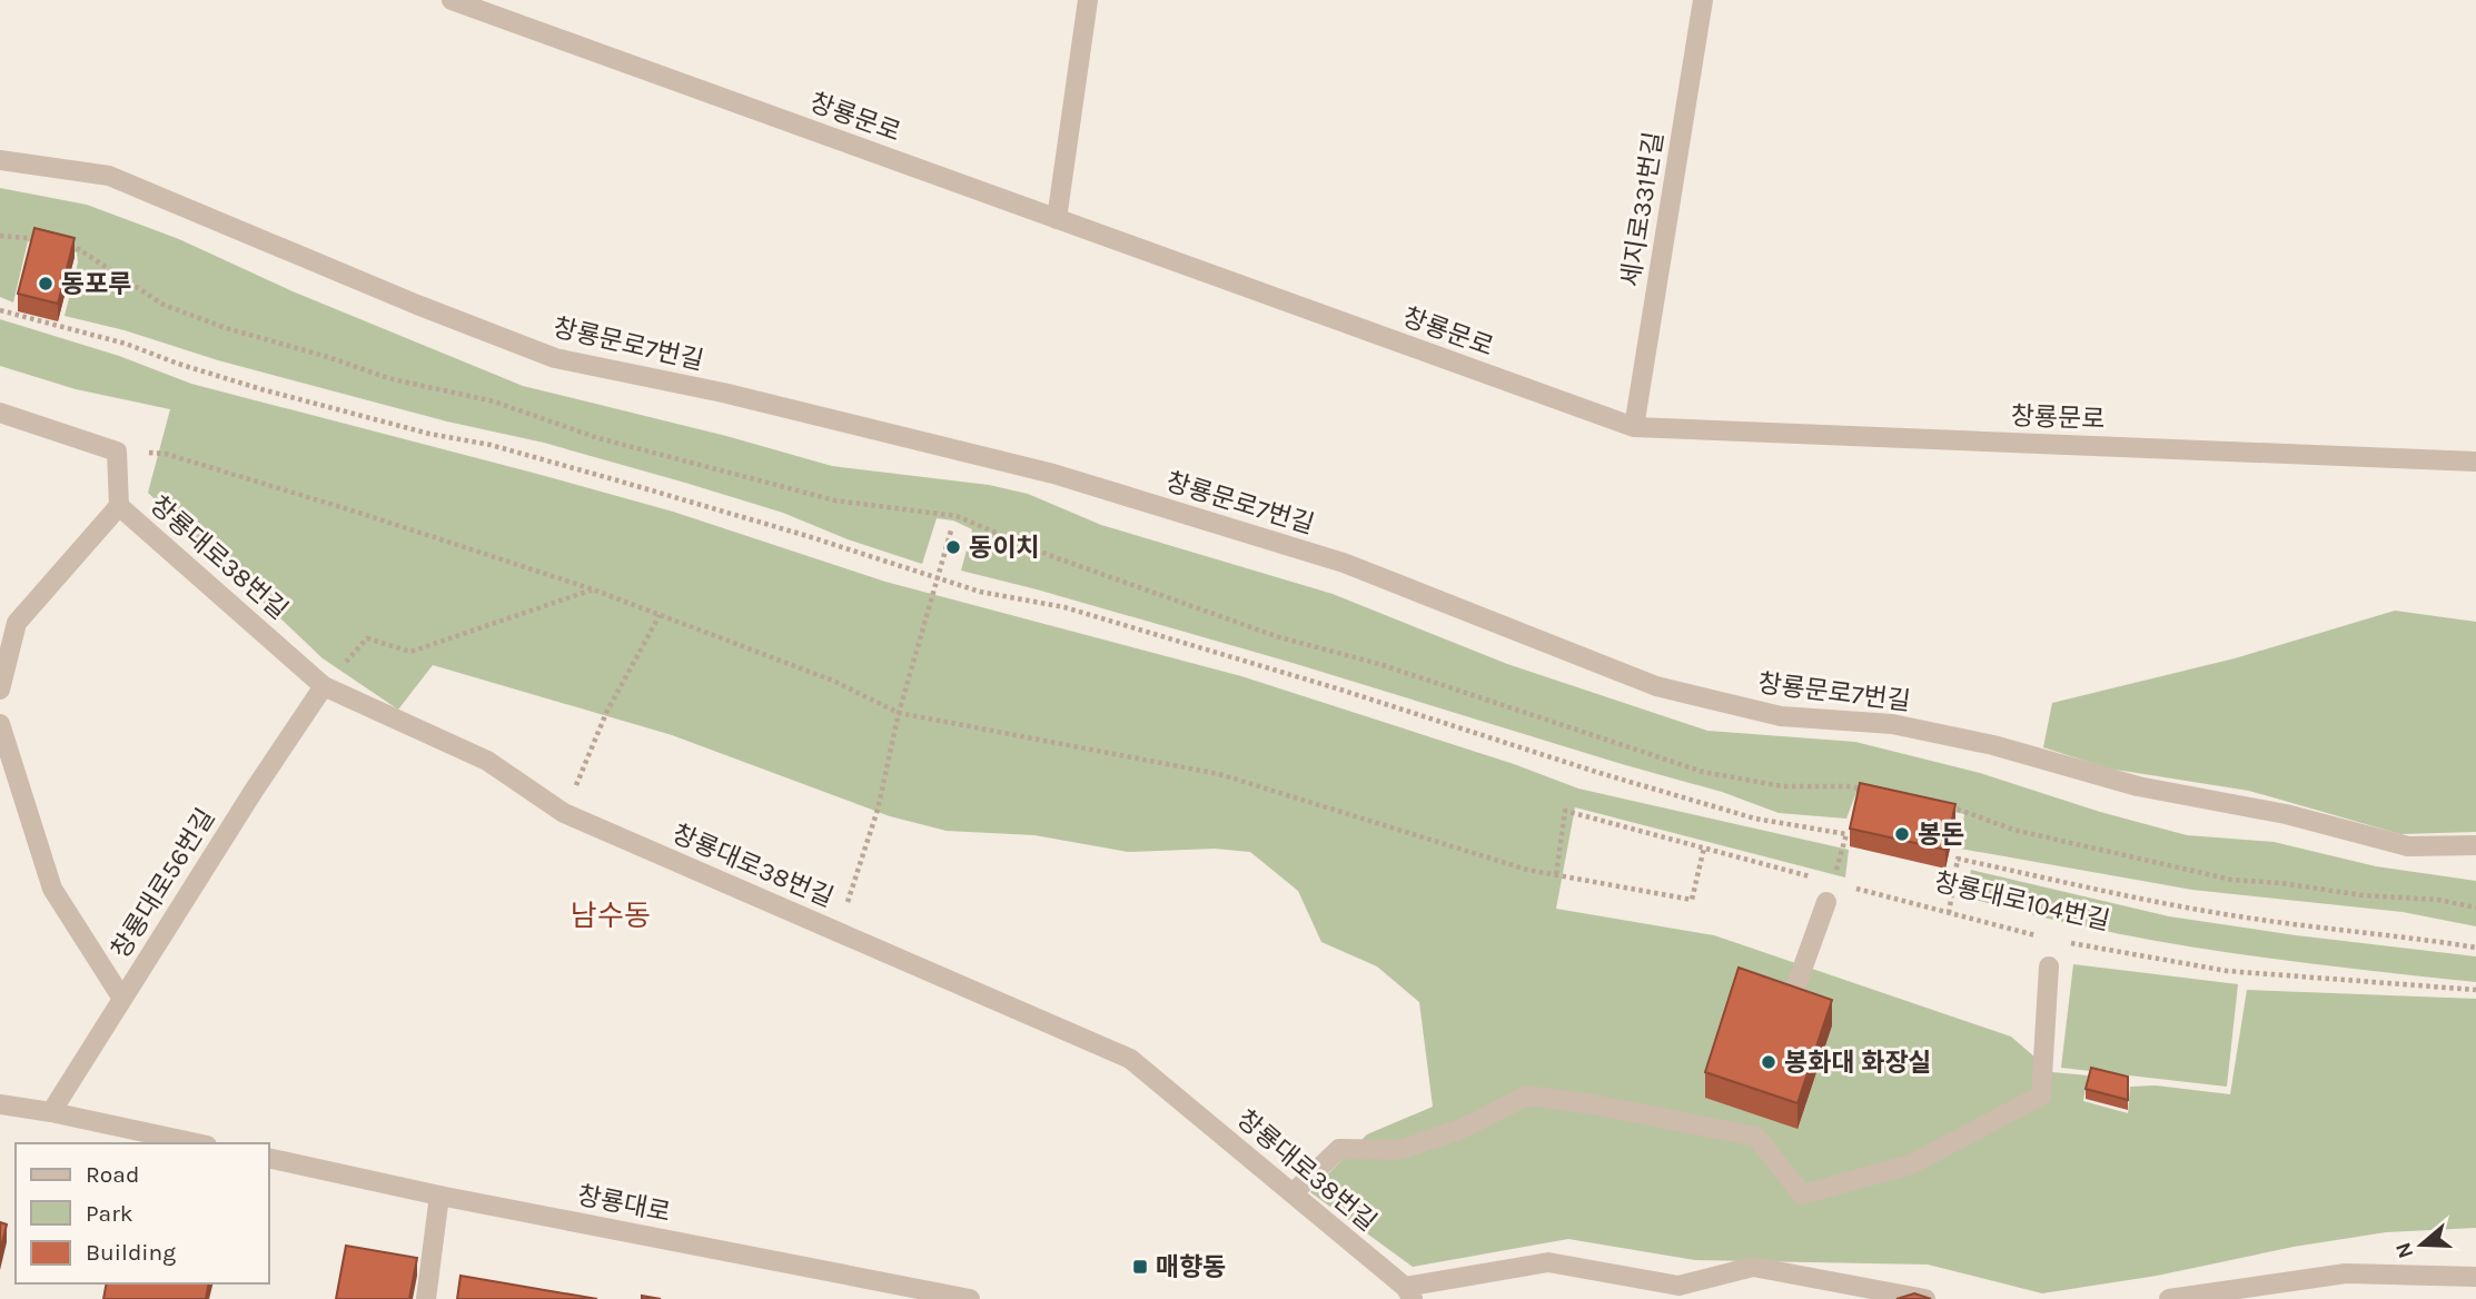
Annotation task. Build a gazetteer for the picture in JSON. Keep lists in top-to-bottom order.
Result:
{
  "streets": {
    "street": [
      "창룡문로",
      "세지로331번길",
      "창룡문로7번길",
      "창룡대로38번길",
      "창룡대로56번길",
      "창룡대로"
    ],
    "path": ["창룡대로104번길"]
  },
  "crossings": [
    ["창룡문로", "세지로331번길"],
    ["창룡대로38번길", "창룡대로56번길"]
  ],
  "districts": ["남수동"],
  "places": {
    "other": [
      "동포루",
      "동이치",
      "봉돈",
      "봉화대 화장실"
    ],
    "transit": ["매향동"]
  },
  "legend": ["Road", "Park", "Building"],
  "north": "left"
}
